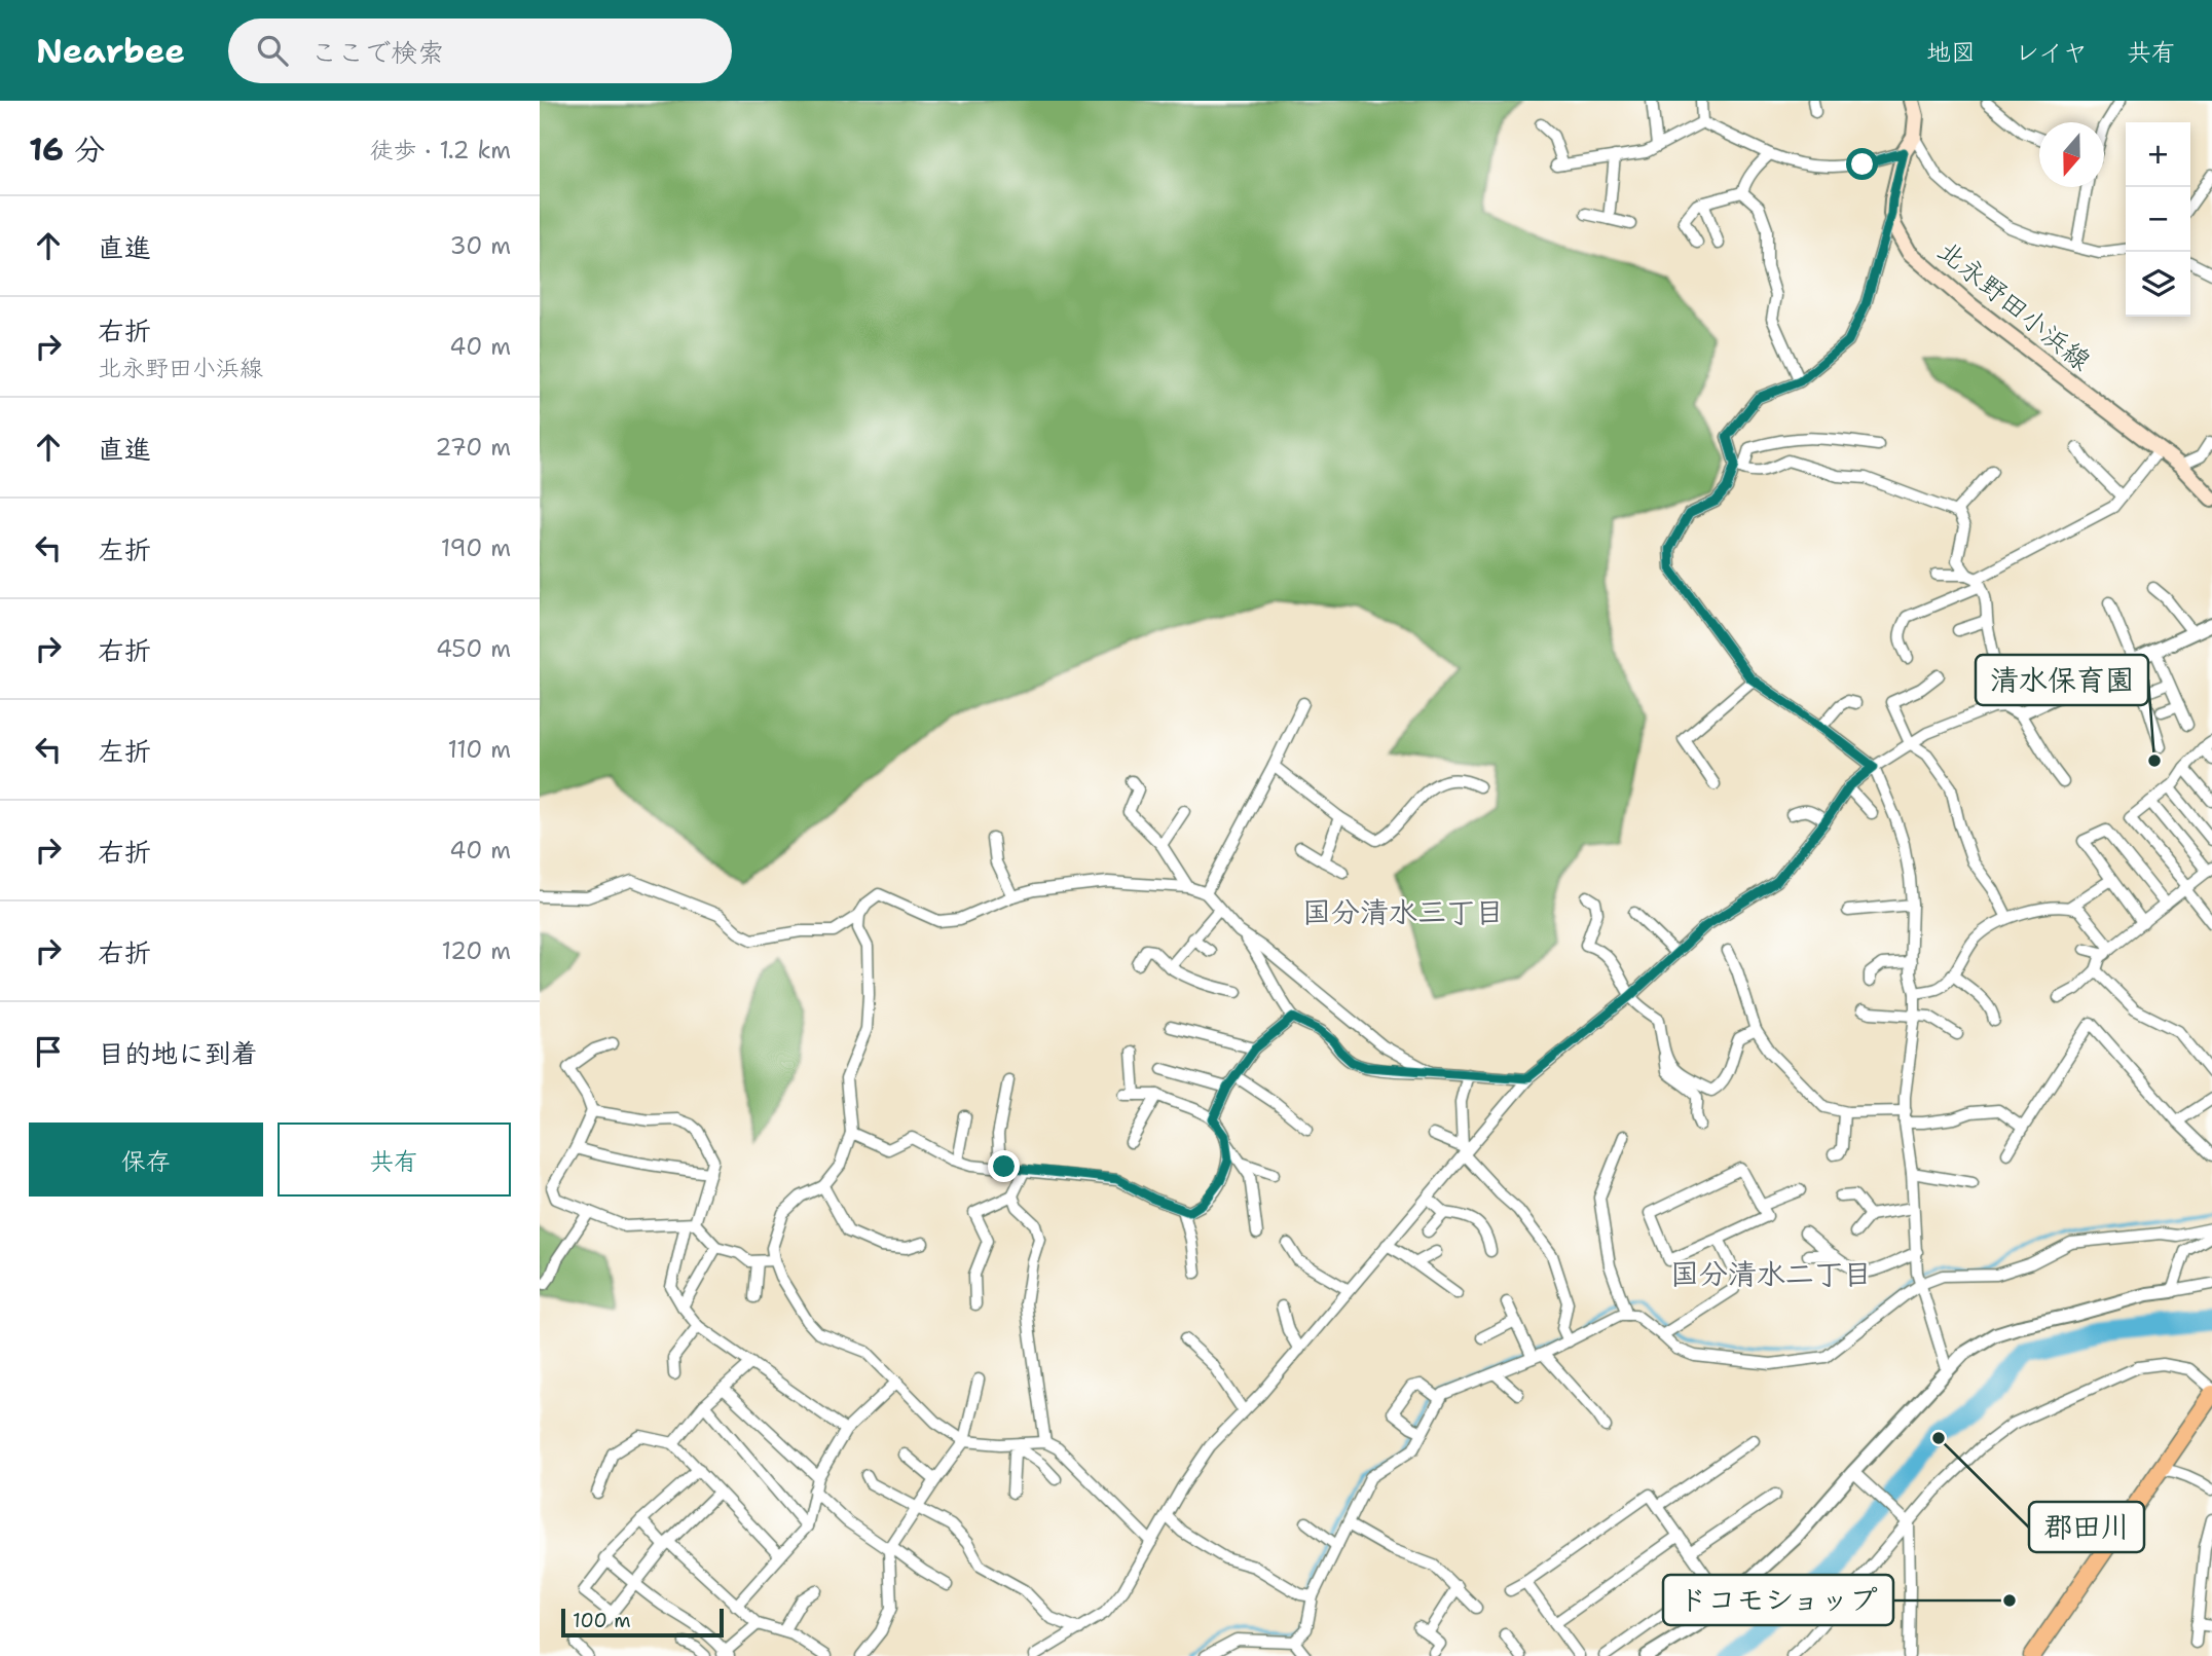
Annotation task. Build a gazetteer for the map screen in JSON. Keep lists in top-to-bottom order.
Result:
{
  "streets": {
    "main road": ["北永野田小浜線"]
  },
  "districts": ["国分清水三丁目", "国分清水二丁目"],
  "places": ["清水保育園", "郡田川", "ドコモショップ"],
  "scale_bar": "100 m",
  "north": "bottom",
  "page": {
    "header": "Nearbee",
    "search": "ここで検索",
    "nav": ["地図", "レイヤ", "共有"],
    "heading": ["16 分", "徒歩 · 1.2 km"],
    "map_buttons": ["+", "−"],
    "list": [
      ["直進", "30 m"],
      ["右折", "北永野田小浜線", "40 m"],
      ["直進", "270 m"],
      ["左折", "190 m"],
      ["右折", "450 m"],
      ["左折", "110 m"],
      ["右折", "40 m"],
      ["右折", "120 m"],
      "目的地に到着"
    ],
    "buttons": ["保存", "共有"],
    "scale": "100 m"
  }
}
